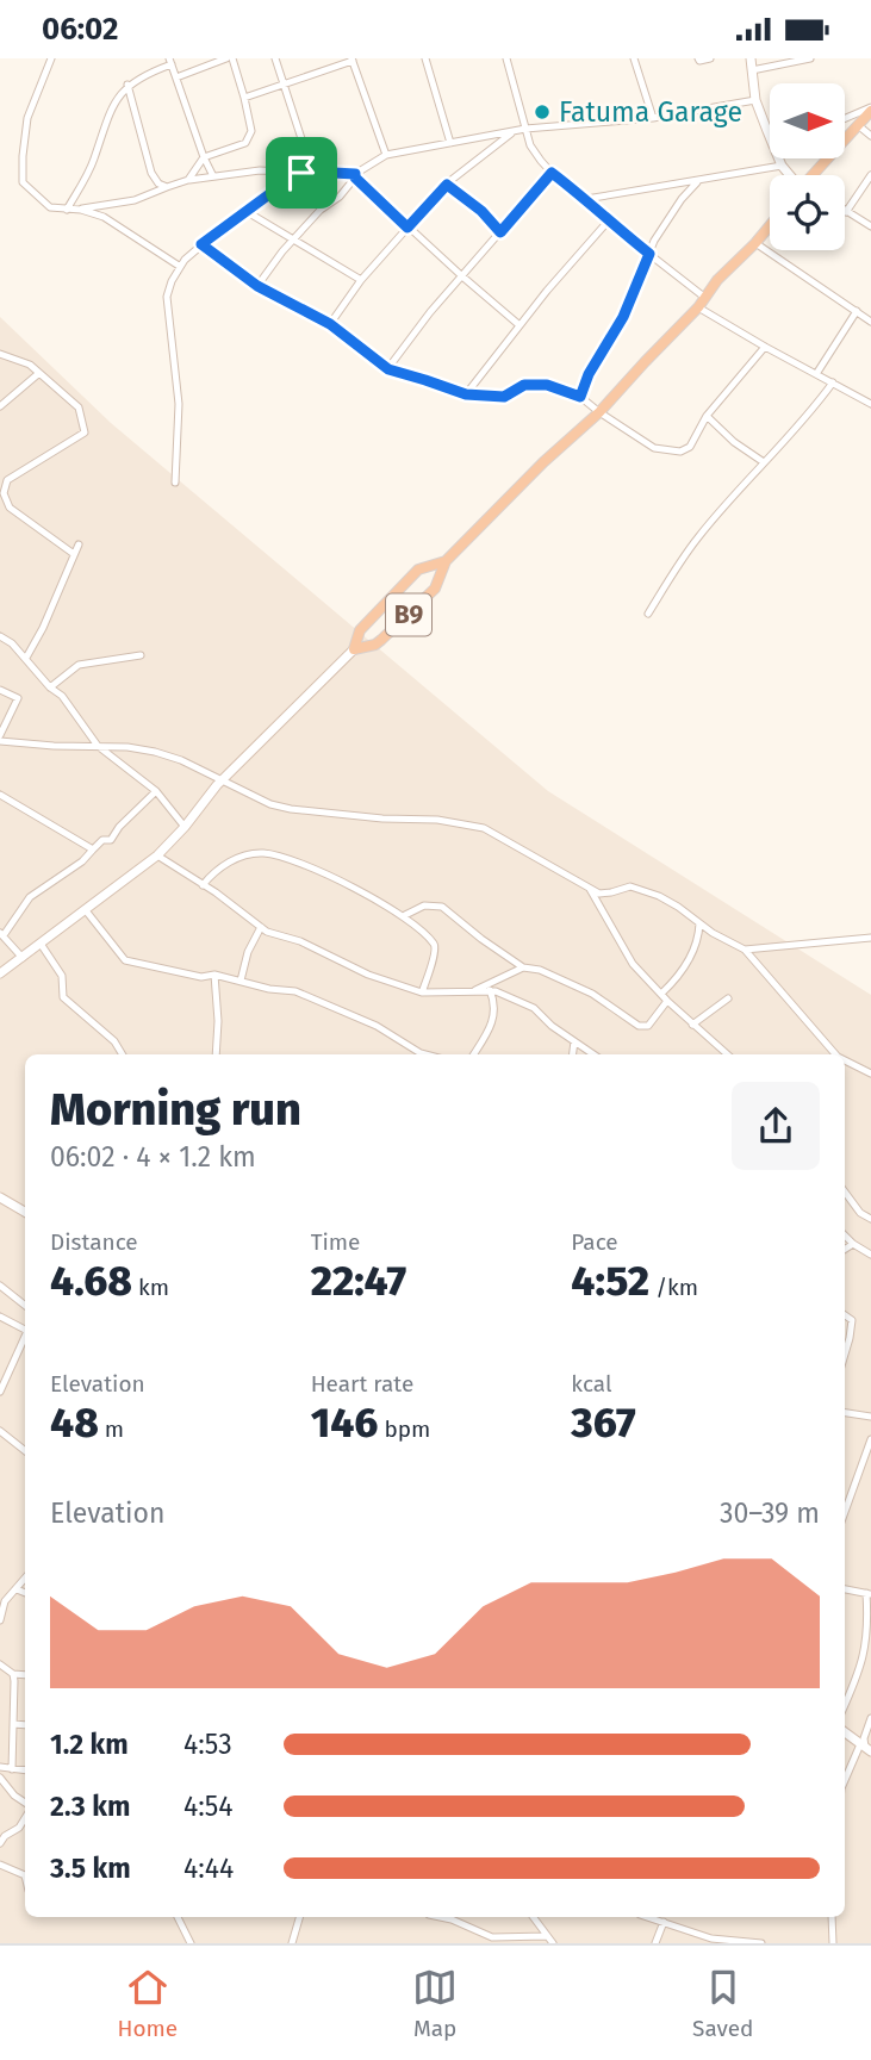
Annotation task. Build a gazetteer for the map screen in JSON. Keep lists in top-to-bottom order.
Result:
{
  "streets": {
    "highway": ["B9"]
  },
  "places": ["Fatuma Garage"],
  "north": "right",
  "page": {
    "status": "06:02",
    "heading": ["Morning run", "06:02 · 4 × 1.2 km"],
    "stats": [
      ["Distance", "4.68 km"],
      ["Time", "22:47"],
      ["Pace", "4:52 /km"],
      ["Elevation", "48 m"],
      ["Heart rate", "146 bpm"],
      ["kcal", "367"]
    ],
    "chart": ["Elevation", "30–39 m"],
    "list": [
      {
        "name": "1.2 km",
        "note": "4:53"
      },
      {
        "name": "2.3 km",
        "note": "4:54"
      },
      {
        "name": "3.5 km",
        "note": "4:44"
      }
    ],
    "tabs": ["Home", "Map", "Saved"]
  }
}
